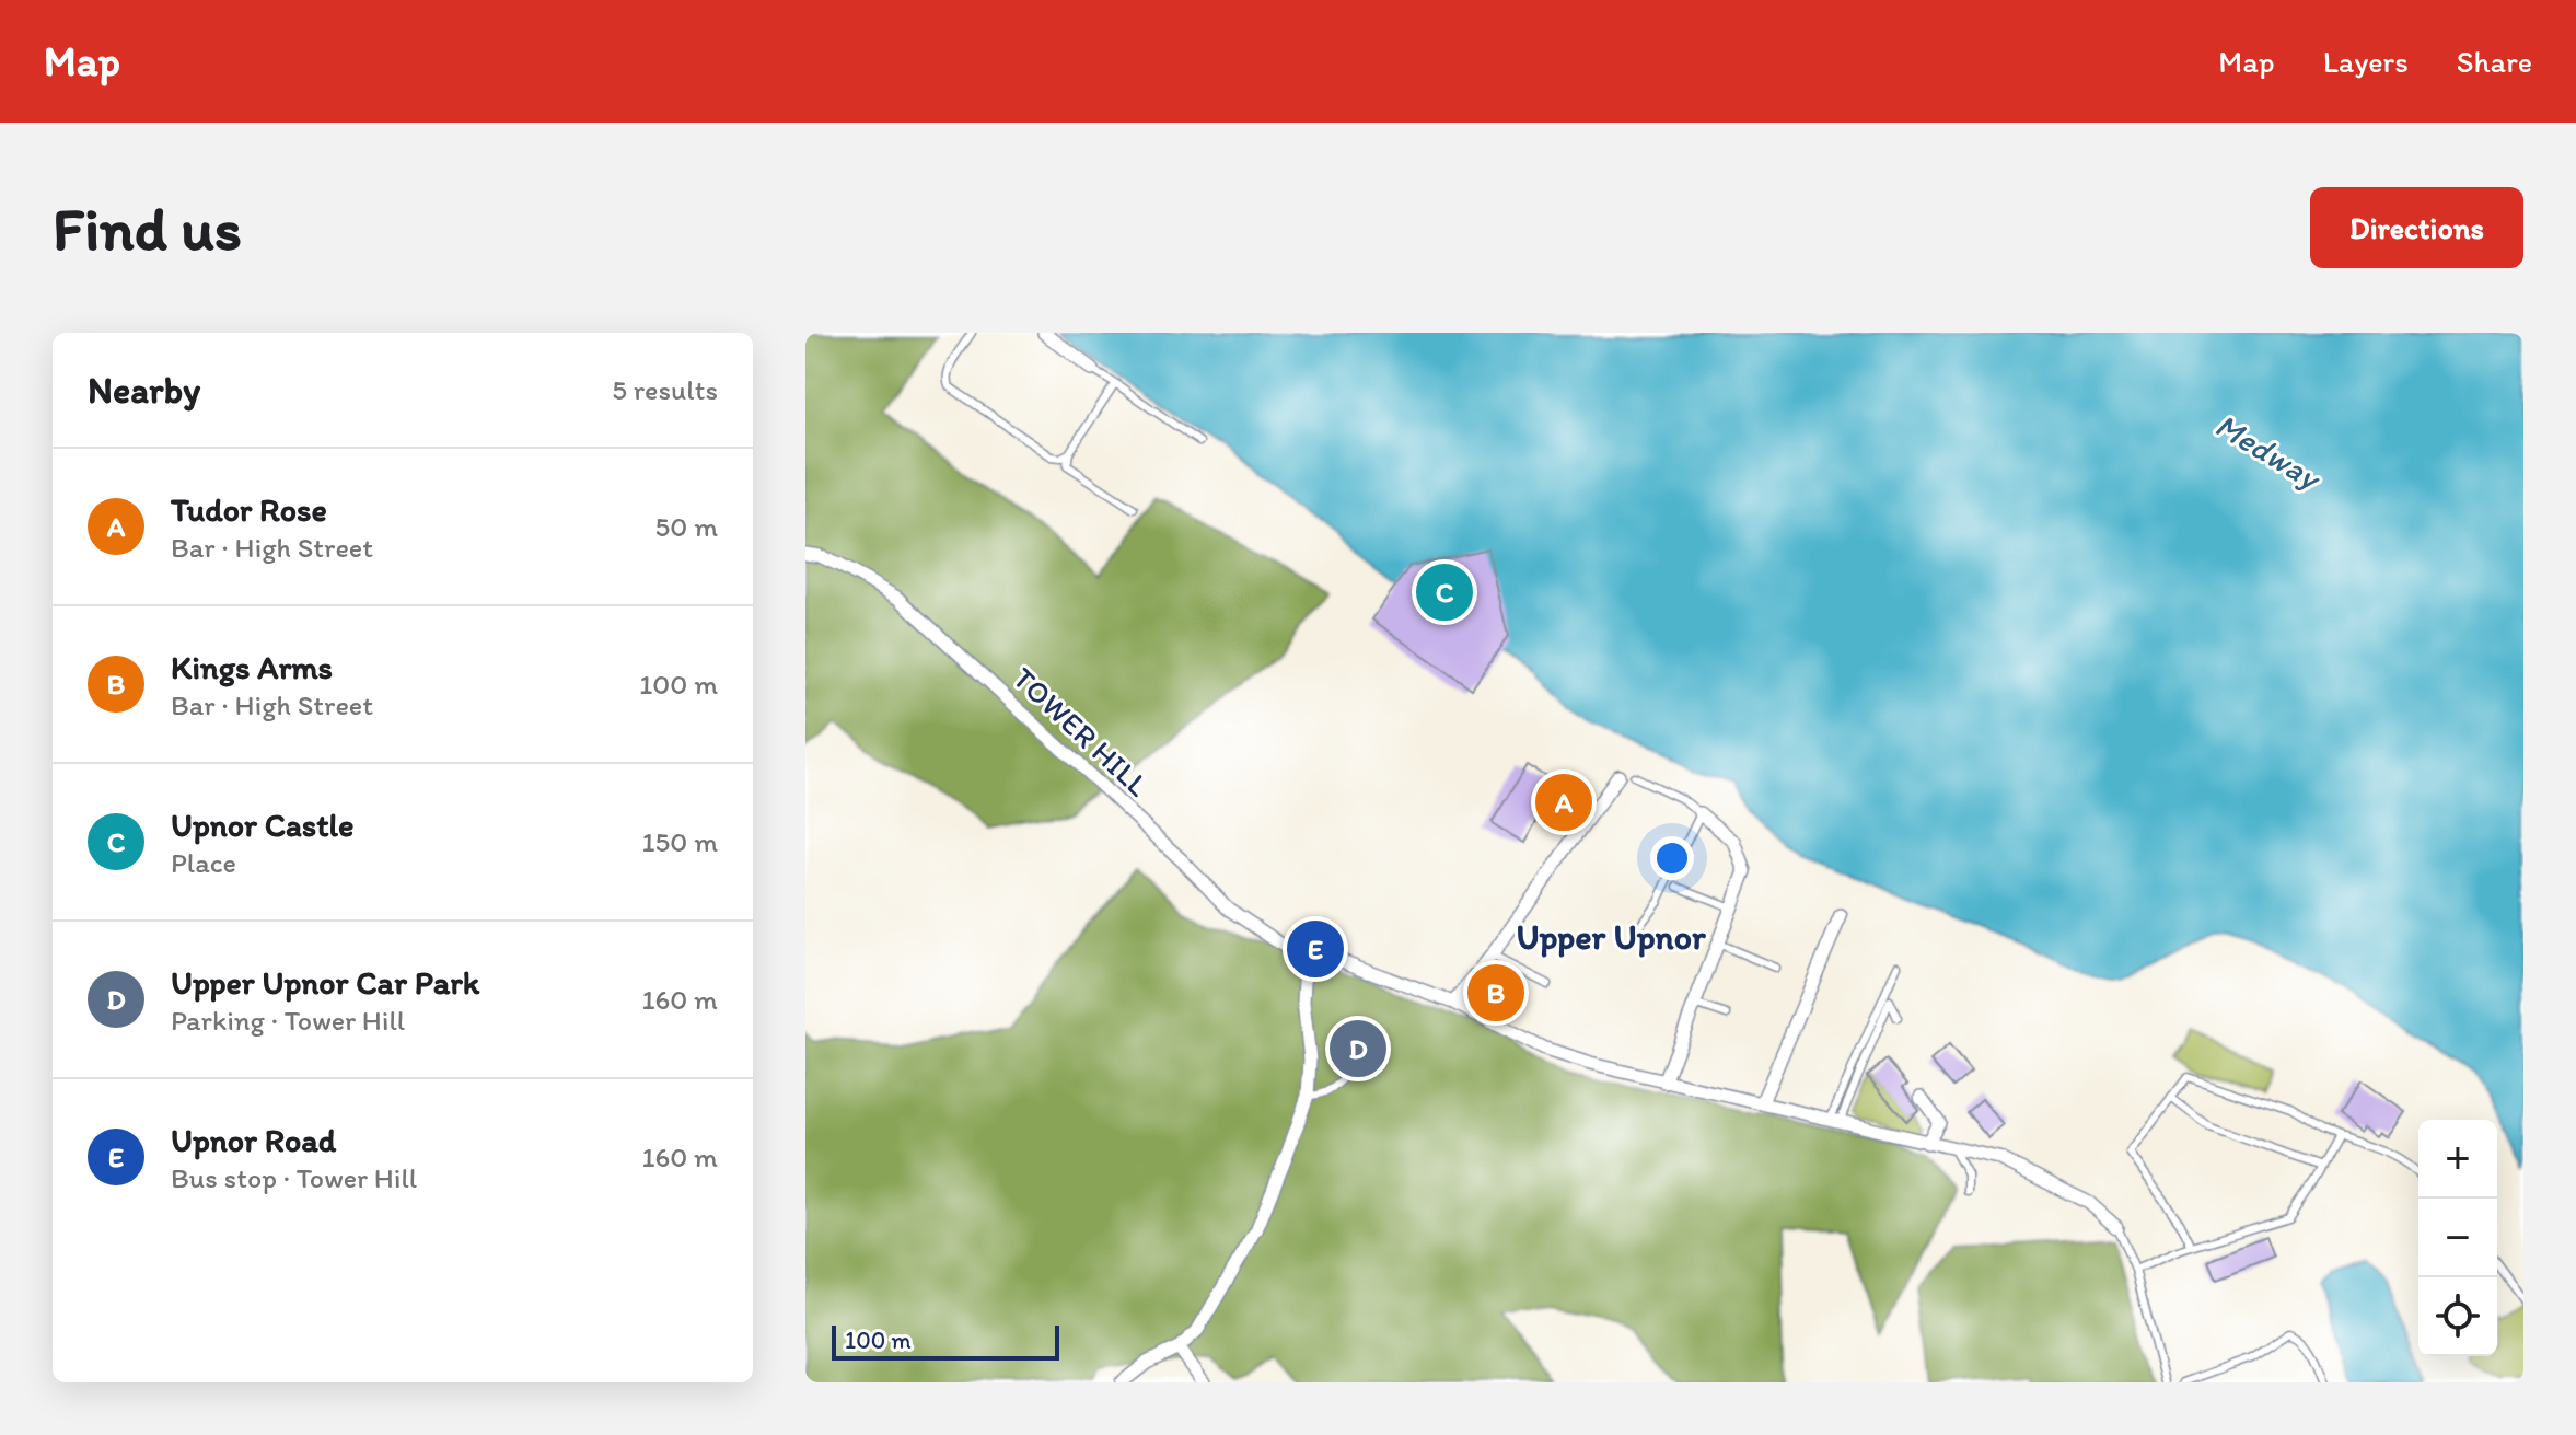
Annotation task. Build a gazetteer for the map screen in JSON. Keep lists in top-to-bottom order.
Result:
{
  "streets": {
    "street": ["TOWER HILL"]
  },
  "districts": ["Upper Upnor"],
  "water": ["Medway"],
  "scale_bar": "100 m",
  "page": {
    "header": "Map",
    "nav": ["Map", "Layers", "Share"],
    "buttons": "Directions",
    "title": "Find us",
    "heading": ["Nearby", "5 results"],
    "list": [
      {
        "mark": "A",
        "name": "Tudor Rose",
        "note": "Bar · High Street",
        "value": "50 m"
      },
      {
        "mark": "B",
        "name": "Kings Arms",
        "note": "Bar · High Street",
        "value": "100 m"
      },
      {
        "mark": "C",
        "name": "Upnor Castle",
        "note": "Place",
        "value": "150 m"
      },
      {
        "mark": "D",
        "name": "Upper Upnor Car Park",
        "note": "Parking · Tower Hill",
        "value": "160 m"
      },
      {
        "mark": "E",
        "name": "Upnor Road",
        "note": "Bus stop · Tower Hill",
        "value": "160 m"
      }
    ],
    "pins": [
      "C",
      "A",
      "E",
      "B",
      "D"
    ],
    "map_buttons": ["+", "−"],
    "scale": "100 m"
  }
}
